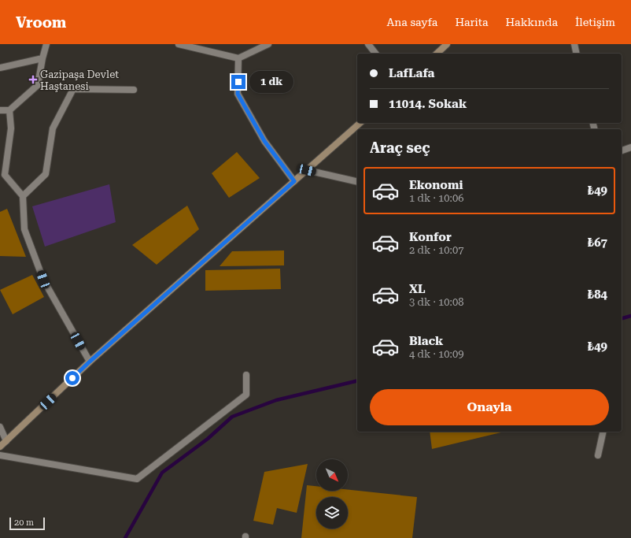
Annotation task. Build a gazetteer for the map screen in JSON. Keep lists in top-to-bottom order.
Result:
{
  "places": {
    "health": ["Gazipaşa Devlet Haştanesi"]
  },
  "scale_bar": "20 m",
  "north": "bottom right",
  "page": {
    "header": "Vroom",
    "nav": [
      "Ana sayfa",
      "Harita",
      "Hakkında",
      "İletişim"
    ],
    "banner": ["LafLafa", "11014. Sokak"],
    "bubble": "1 dk",
    "heading": "Araç seç",
    "list": [
      {
        "name": "Ekonomi",
        "note": "1 dk · 10:06",
        "value": "₺49"
      },
      {
        "name": "Konfor",
        "note": "2 dk · 10:07",
        "value": "₺67"
      },
      {
        "name": "XL",
        "note": "3 dk · 10:08",
        "value": "₺84"
      },
      {
        "name": "Black",
        "note": "4 dk · 10:09",
        "value": "₺49"
      }
    ],
    "buttons": "Onayla",
    "scale": "20 m"
  }
}
